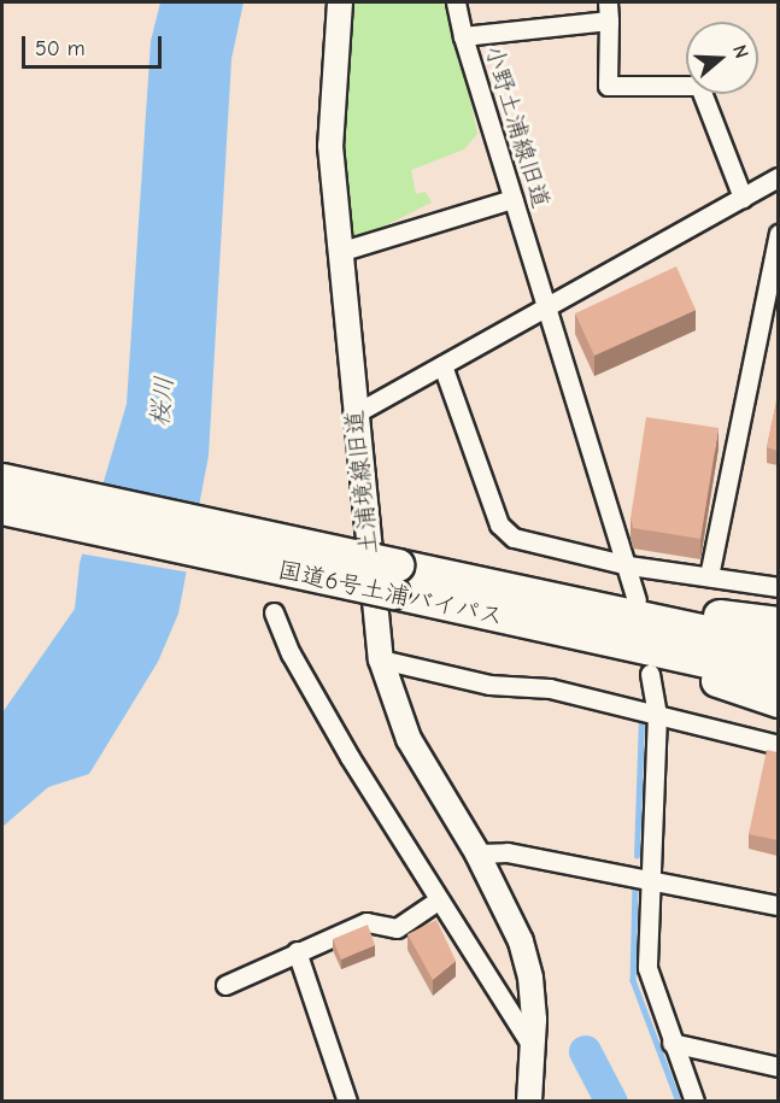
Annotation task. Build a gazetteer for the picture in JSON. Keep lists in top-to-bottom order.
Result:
{
  "streets": {
    "highway": ["国道6号土浦バイパス"],
    "street": ["小野土浦線旧道", "土浦境線旧道"]
  },
  "water": ["桜川"],
  "scale_bar": "50 m",
  "north": "right"
}
